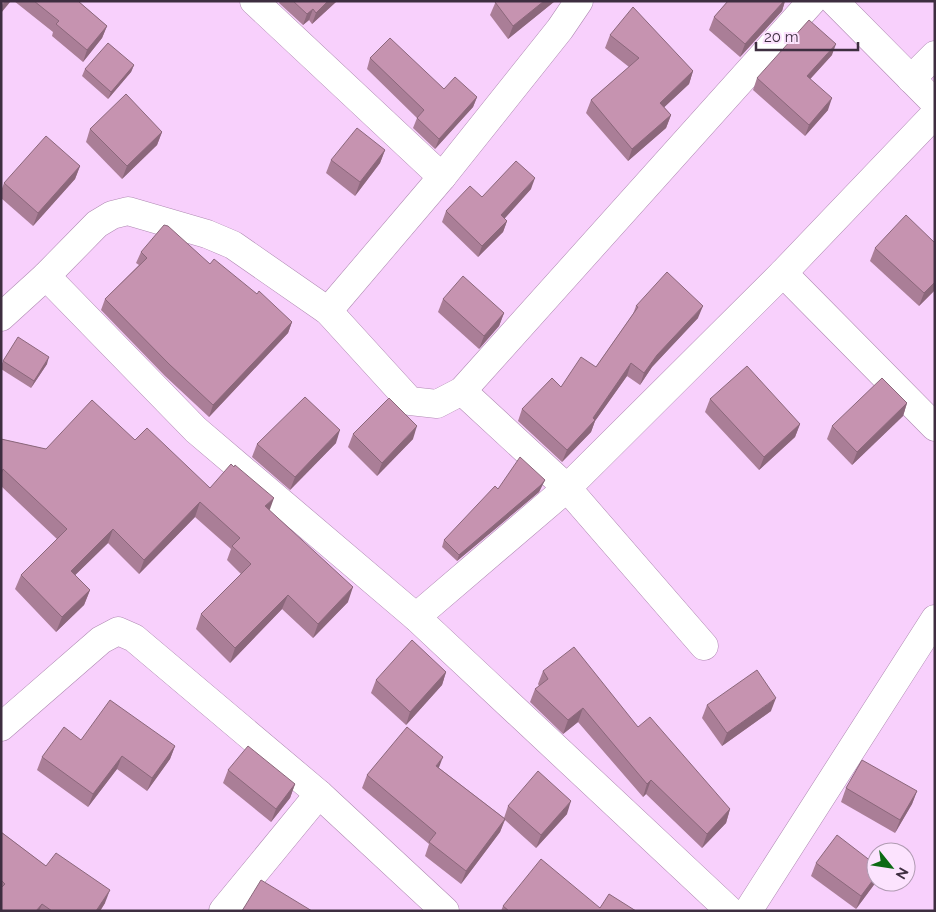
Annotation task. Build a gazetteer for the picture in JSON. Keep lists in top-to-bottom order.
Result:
{
  "scale_bar": "20 m",
  "north": "bottom right"
}
